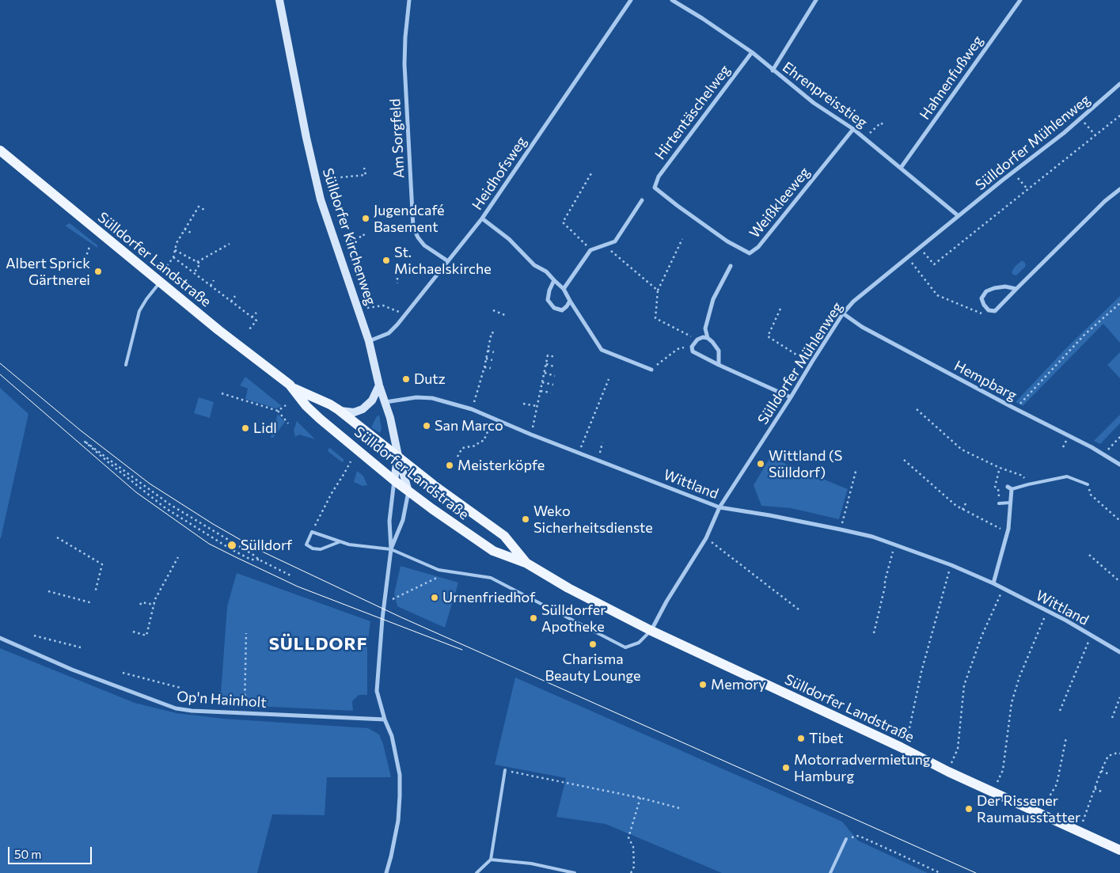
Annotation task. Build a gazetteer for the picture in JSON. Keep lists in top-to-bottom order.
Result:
{
  "streets": {
    "main road": ["Sülldorfer Landstraße"],
    "street": [
      "Hahnenfußweg",
      "Ehrenpreisstieg",
      "Hirtentäschelweg",
      "Am Sorgfeld",
      "Sülldorfer Mühlenweg",
      "Heidhofsweg",
      "Weißkleeweg",
      "Sülldorfer Kirchenweg",
      "Hempbarg",
      "Wittland",
      "Op'n Hainholt"
    ]
  },
  "crossings": [
    ["Hahnenfußweg", "Ehrenpreisstieg"],
    ["Ehrenpreisstieg", "Hirtentäschelweg"],
    ["Ehrenpreisstieg", "Sülldorfer Mühlenweg"],
    ["Ehrenpreisstieg", "Weißkleeweg"],
    ["Hirtentäschelweg", "Weißkleeweg"],
    ["Am Sorgfeld", "Heidhofsweg"],
    ["Sülldorfer Mühlenweg", "Sülldorfer Landstraße"],
    ["Sülldorfer Mühlenweg", "Hempbarg"],
    ["Sülldorfer Mühlenweg", "Wittland"],
    ["Heidhofsweg", "Sülldorfer Kirchenweg"],
    ["Sülldorfer Kirchenweg", "Sülldorfer Landstraße"],
    ["Sülldorfer Kirchenweg", "Wittland"],
    ["Sülldorfer Kirchenweg", "Op'n Hainholt"]
  ],
  "districts": ["SÜLLDORF"],
  "places": [
    "Jugendcafé Basement",
    "St. Michaelskirche",
    "Albert Sprick Gärtnerei",
    "Dutz",
    "San Marco",
    "Lidl",
    "Wittland (S Sülldorf)",
    "Meisterköpfe",
    "Weko Sicherheitsdienste",
    "Sülldorf",
    "Urnenfriedhof",
    "Sülldorfer Apotheke",
    "Charisma Beauty Lounge",
    "Memory",
    "Tibet",
    "Motorradvermietung Hamburg",
    "Der Rissener Raumausstatter"
  ],
  "scale_bar": "50 m"
}
